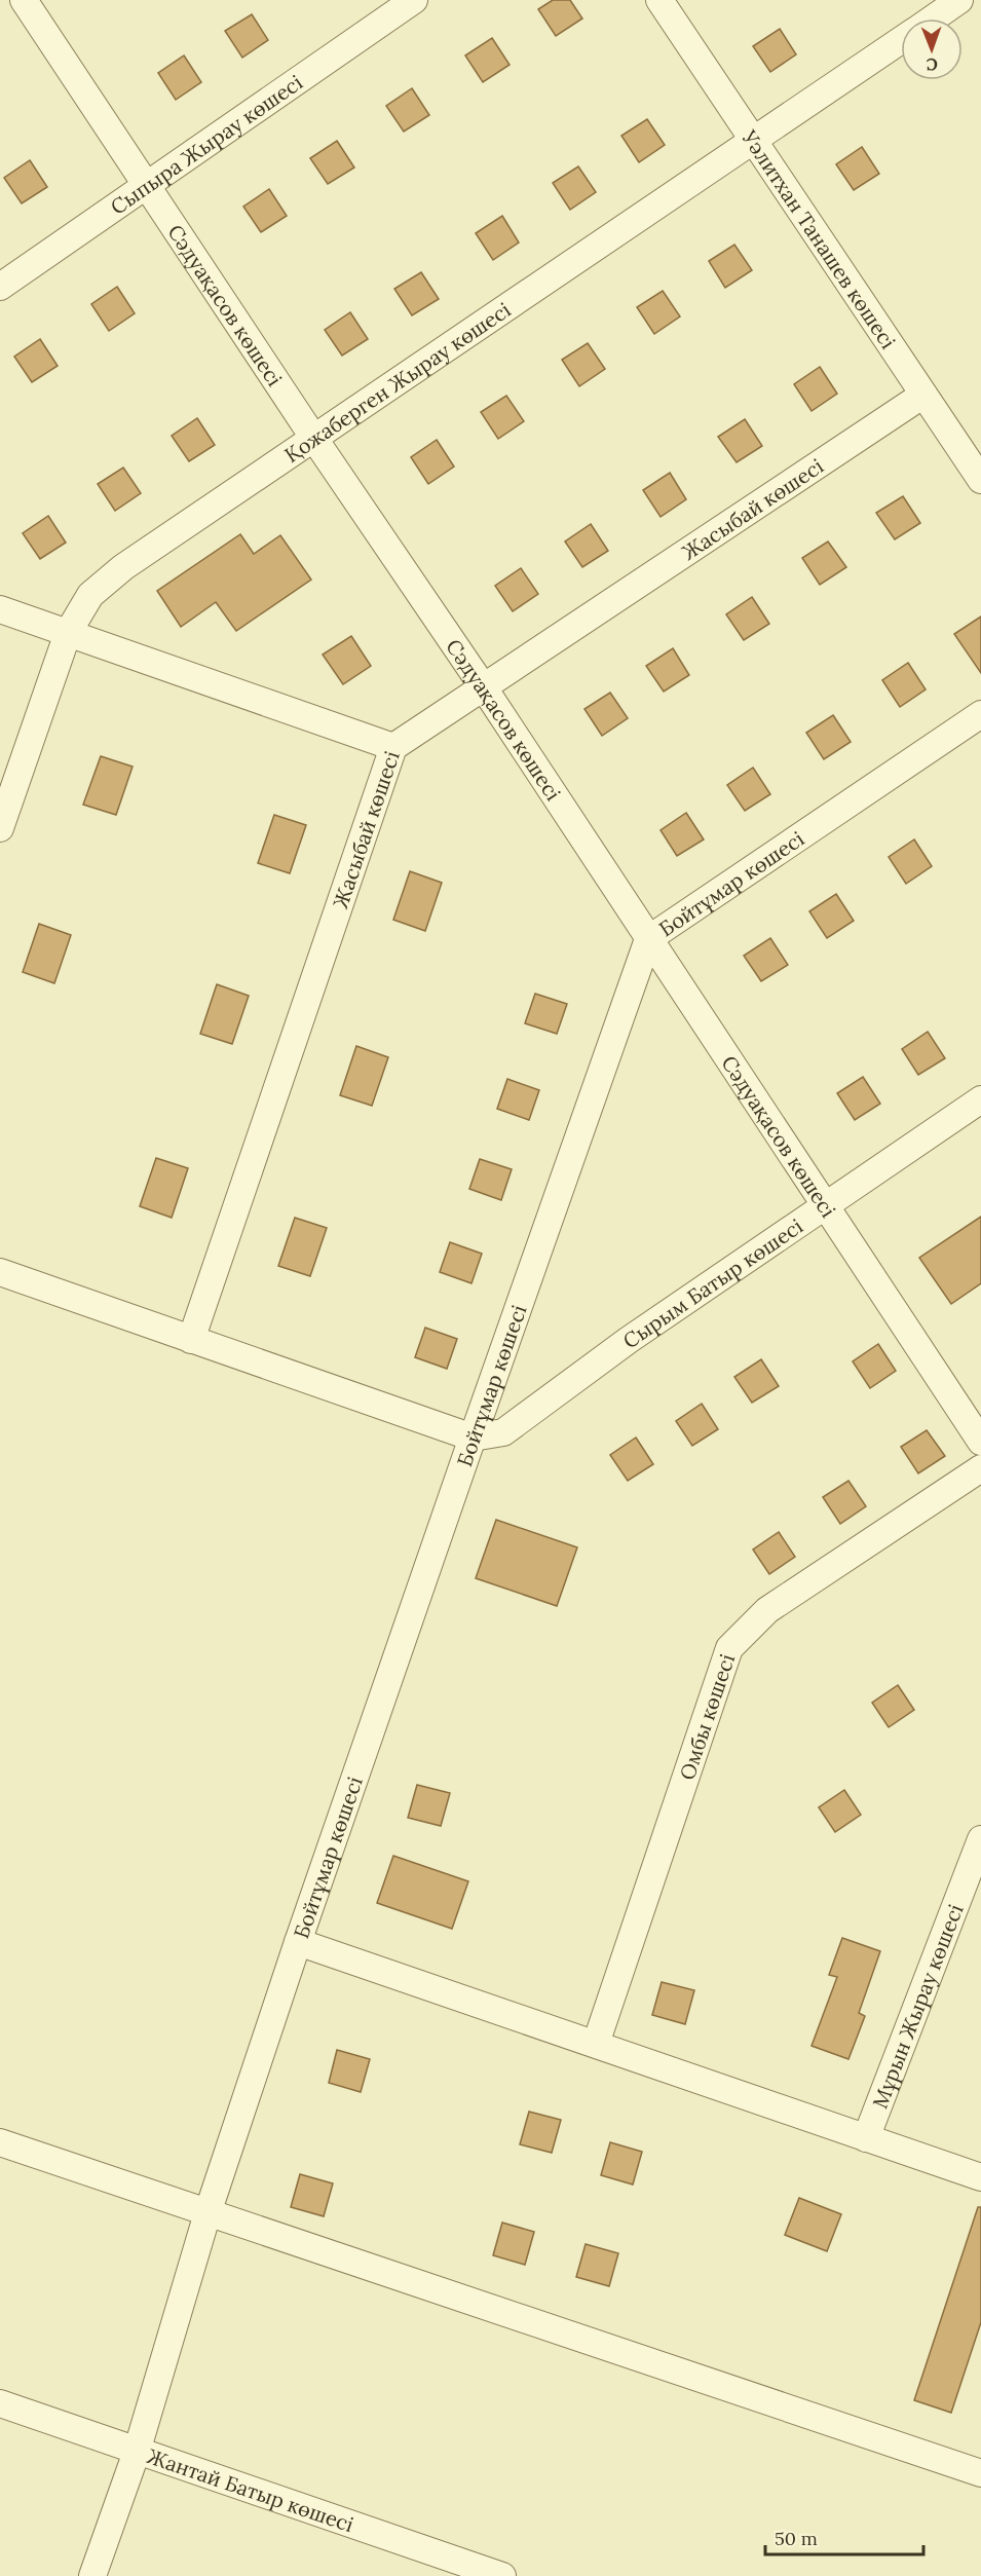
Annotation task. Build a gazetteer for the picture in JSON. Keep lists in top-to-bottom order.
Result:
{
  "streets": {
    "street": [
      "Сыпыра Жырау көшесі",
      "Уәлитхан Танашев көшесі",
      "Сәдуақасов көшесі",
      "Қожаберген Жырау көшесі",
      "Жасыбай көшесі",
      "Бойтұмар көшесі",
      "Сырым Батыр көшесі",
      "Омбы көшесі",
      "Мұрын Жырау көшесі",
      "Жантай Батыр көшесі"
    ]
  },
  "crossings": [
    ["Сыпыра Жырау көшесі", "Сәдуақасов көшесі"],
    ["Уәлитхан Танашев көшесі", "Қожаберген Жырау көшесі"],
    ["Уәлитхан Танашев көшесі", "Жасыбай көшесі"],
    ["Сәдуақасов көшесі", "Қожаберген Жырау көшесі"],
    ["Сәдуақасов көшесі", "Жасыбай көшесі"],
    ["Сәдуақасов көшесі", "Бойтұмар көшесі"],
    ["Сәдуақасов көшесі", "Сырым Батыр көшесі"],
    ["Бойтұмар көшесі", "Сырым Батыр көшесі"],
    ["Бойтұмар көшесі", "Жантай Батыр көшесі"]
  ],
  "scale_bar": "50 m",
  "north": "bottom"
}
